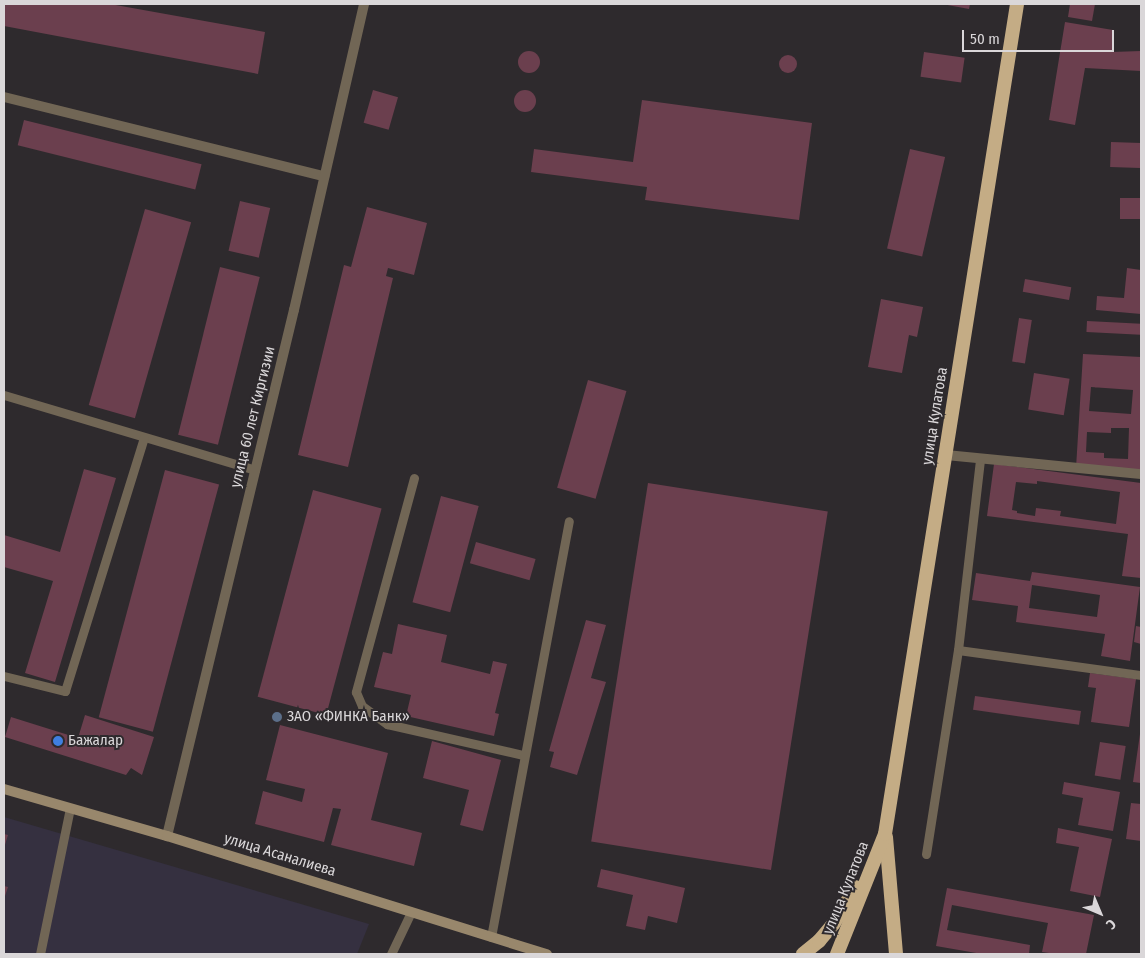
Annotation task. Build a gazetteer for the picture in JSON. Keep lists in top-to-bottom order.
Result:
{
  "streets": {
    "highway": ["улица Кулатова"],
    "main road": ["улица Асаналиева"],
    "street": ["улица 60 лет Киргизии"]
  },
  "crossings": [
    ["улица 60 лет Киргизии", "улица Асаналиева"]
  ],
  "places": ["ЗАО «ФИНКА Банк»", "Бажалар"],
  "scale_bar": "50 m",
  "north": "bottom right"
}
